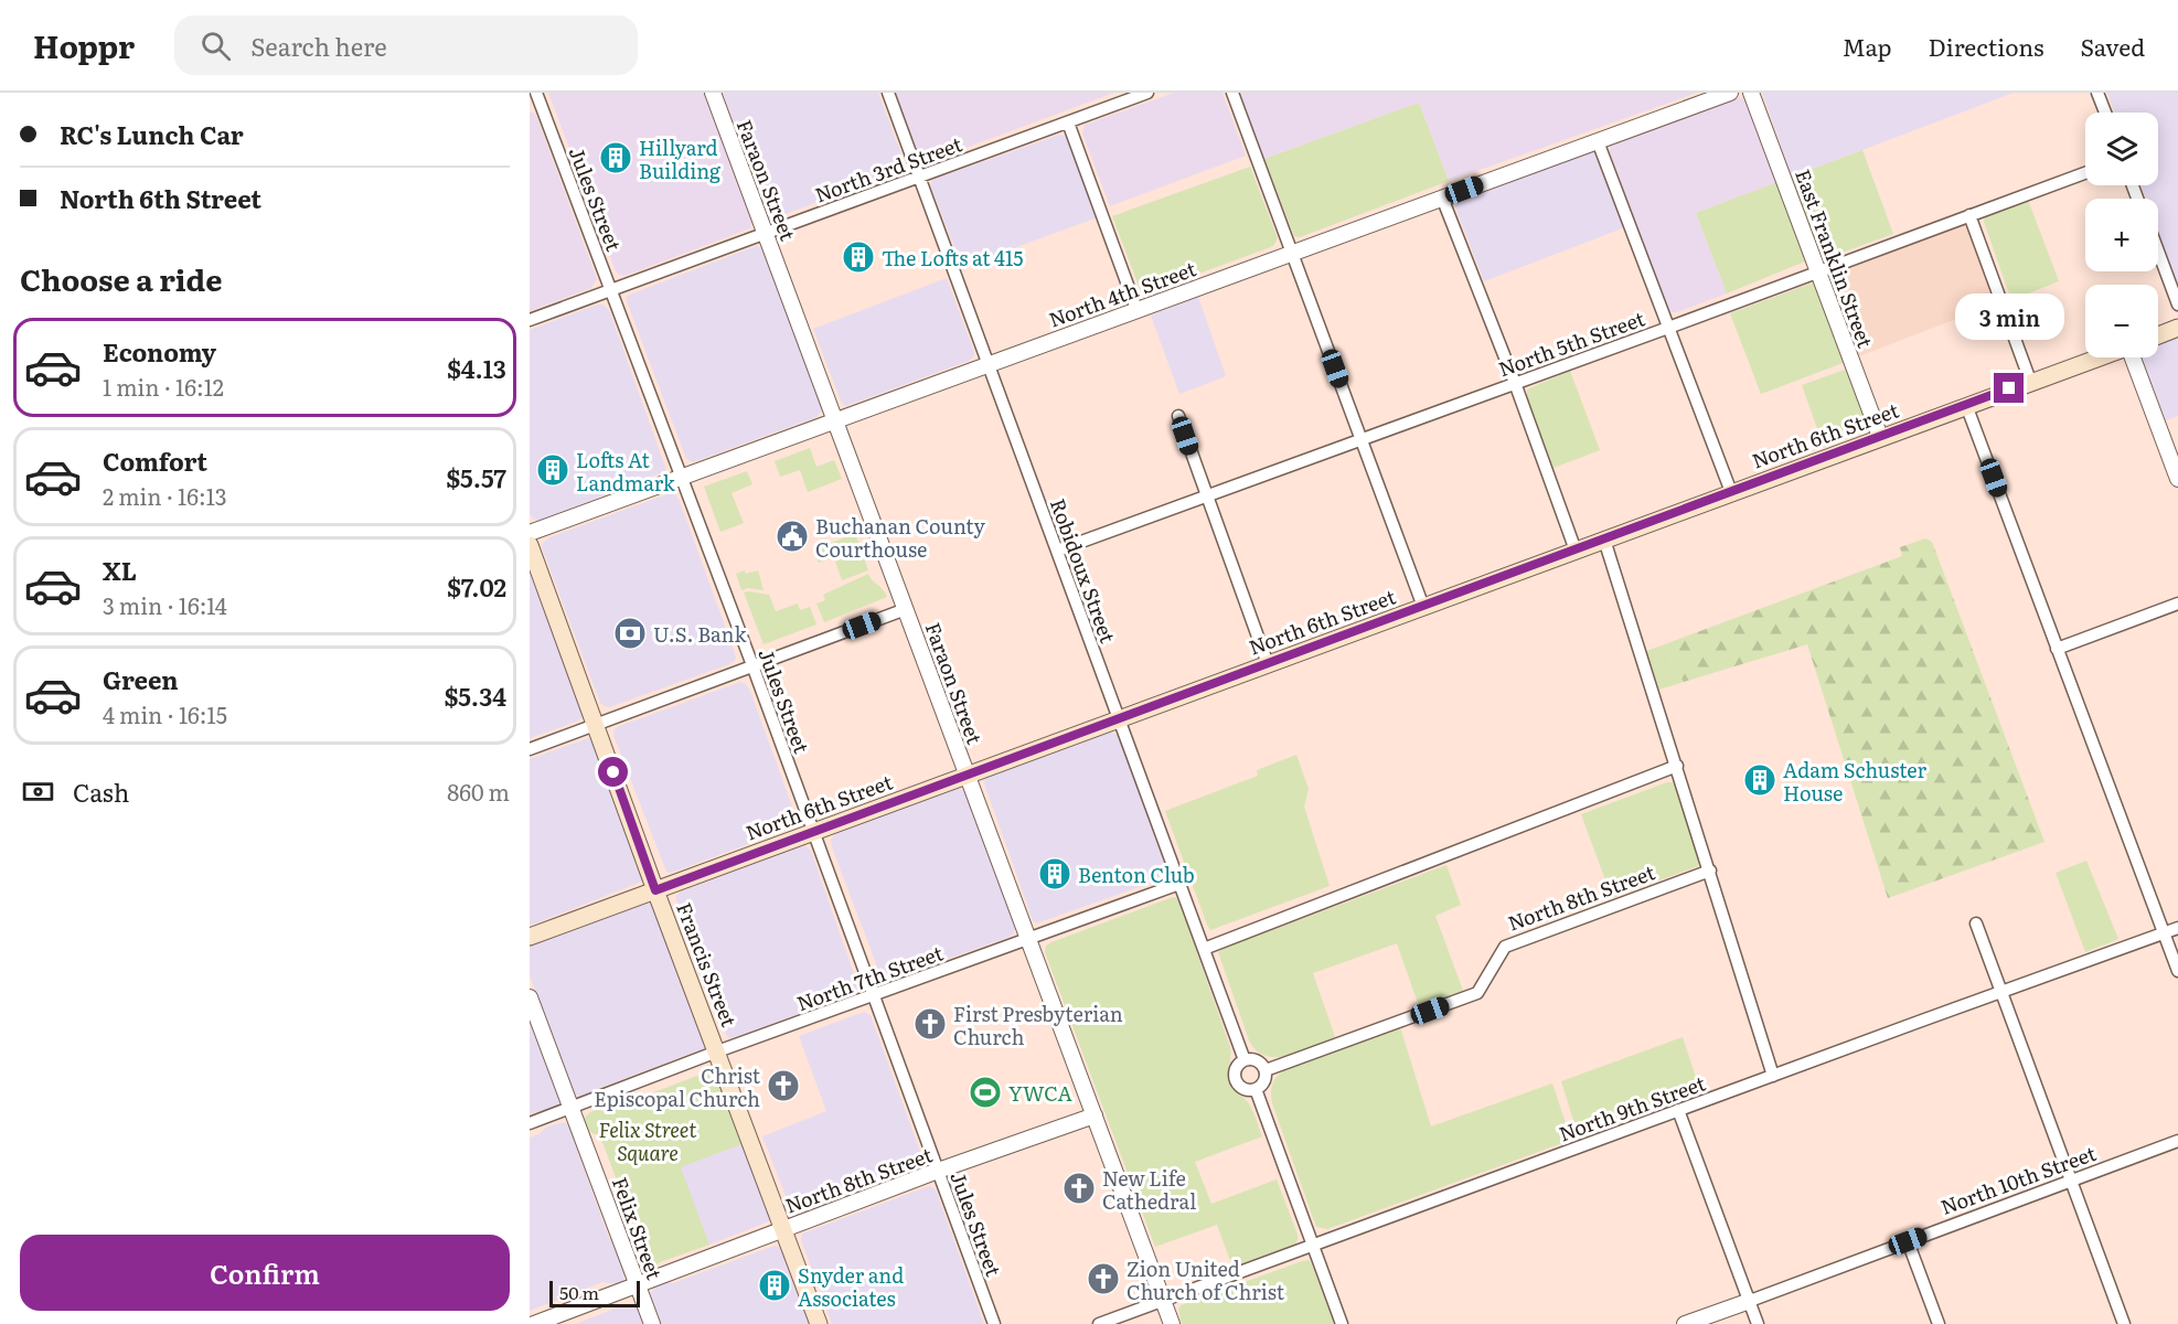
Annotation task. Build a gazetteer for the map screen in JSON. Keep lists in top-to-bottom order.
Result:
{
  "streets": {
    "main road": ["North 6th Street", "Francis Street"],
    "street": [
      "North 3rd Street",
      "Faraon Street",
      "Jules Street",
      "East Franklin Street",
      "North 4th Street",
      "North 5th Street",
      "Robidoux Street",
      "North 8th Street",
      "North 7th Street",
      "North 9th Street",
      "North 10th Street",
      "Felix Street"
    ]
  },
  "crossings": [
    ["North 3rd Street", "Faraon Street"],
    ["North 3rd Street", "Jules Street"],
    ["North 3rd Street", "Robidoux Street"],
    ["Faraon Street", "North 4th Street"],
    ["Faraon Street", "North 6th Street"],
    ["Faraon Street", "North 8th Street"],
    ["Faraon Street", "North 7th Street"],
    ["Faraon Street", "North 9th Street"],
    ["Jules Street", "North 4th Street"],
    ["Jules Street", "North 6th Street"],
    ["Jules Street", "North 8th Street"],
    ["Jules Street", "North 7th Street"],
    ["East Franklin Street", "North 5th Street"],
    ["East Franklin Street", "North 6th Street"],
    ["North 4th Street", "Robidoux Street"],
    ["North 5th Street", "Robidoux Street"],
    ["North 6th Street", "Robidoux Street"],
    ["North 6th Street", "Francis Street"],
    ["Robidoux Street", "North 8th Street"],
    ["Robidoux Street", "North 7th Street"],
    ["North 8th Street", "Francis Street"],
    ["North 8th Street", "Felix Street"],
    ["Francis Street", "North 7th Street"],
    ["North 7th Street", "Felix Street"]
  ],
  "parks": ["Felix Street Square"],
  "places": {
    "building": [
      "Hillyard Building",
      "The Lofts at 415",
      "Lofts At Landmark",
      "Adam Schuster House",
      "Benton Club",
      "Snyder and Associates"
    ],
    "public building": ["Buchanan County Courthouse"],
    "bank": ["U.S. Bank"],
    "church": [
      "First Presbyterian Church",
      "Christ Episcopal Church",
      "New Life Cathedral",
      "Zion United Church of Christ"
    ],
    "sports": ["YWCA"]
  },
  "scale_bar": "50 m",
  "page": {
    "header": "Hoppr",
    "search": "Search here",
    "nav": ["Map", "Directions", "Saved"],
    "banner": ["RC's Lunch Car", "North 6th Street"],
    "map_buttons": ["+", "−"],
    "heading": "Choose a ride",
    "bubble": "3 min",
    "list": [
      {
        "name": "Economy",
        "note": "1 min · 16:12",
        "value": "$4.13"
      },
      {
        "name": "Comfort",
        "note": "2 min · 16:13",
        "value": "$5.57"
      },
      {
        "name": "XL",
        "note": "3 min · 16:14",
        "value": "$7.02"
      },
      {
        "name": "Green",
        "note": "4 min · 16:15",
        "value": "$5.34"
      }
    ],
    "pay": ["Cash", "860 m"],
    "buttons": "Confirm",
    "scale": "50 m"
  }
}
